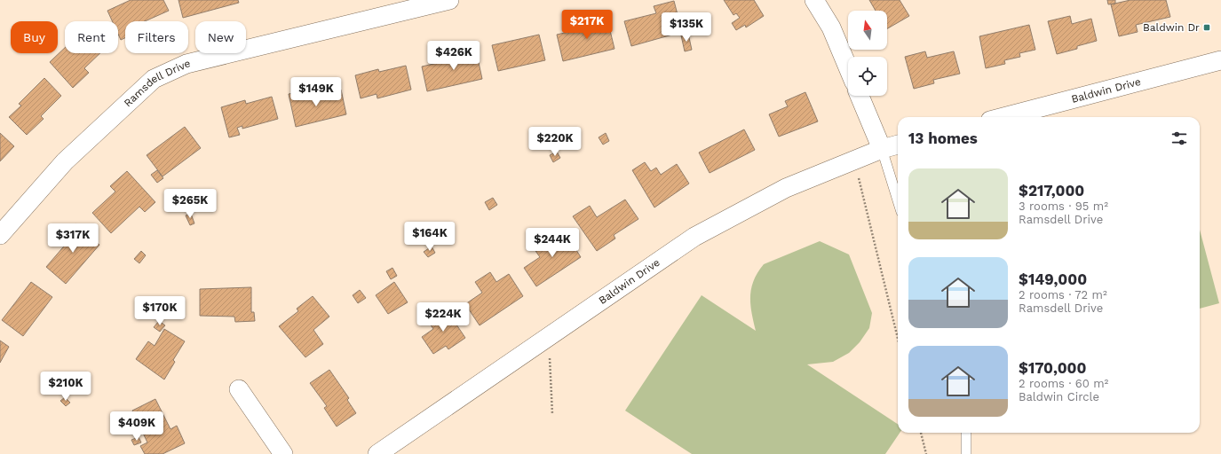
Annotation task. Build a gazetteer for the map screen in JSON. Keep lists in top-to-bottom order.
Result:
{
  "streets": {
    "street": ["Ramsdell Drive", "Baldwin Drive"]
  },
  "places": {
    "transit": ["Baldwin Dr"]
  },
  "north": "top",
  "page": {
    "price": [
      "$217K",
      "$135K",
      "$426K",
      "$149K",
      "$220K",
      "$265K",
      "$164K",
      "$317K",
      "$244K",
      "$170K",
      "$224K",
      "$210K",
      "$409K"
    ],
    "chip": [
      "Buy",
      "Rent",
      "Filters",
      "New"
    ],
    "heading": "13 homes",
    "list": [
      {
        "name": "$217,000",
        "note": "3 rooms · 95 m² · Ramsdell Drive"
      },
      {
        "name": "$149,000",
        "note": "2 rooms · 72 m² · Ramsdell Drive"
      },
      {
        "name": "$170,000",
        "note": "2 rooms · 60 m² · Baldwin Circle"
      }
    ]
  }
}
